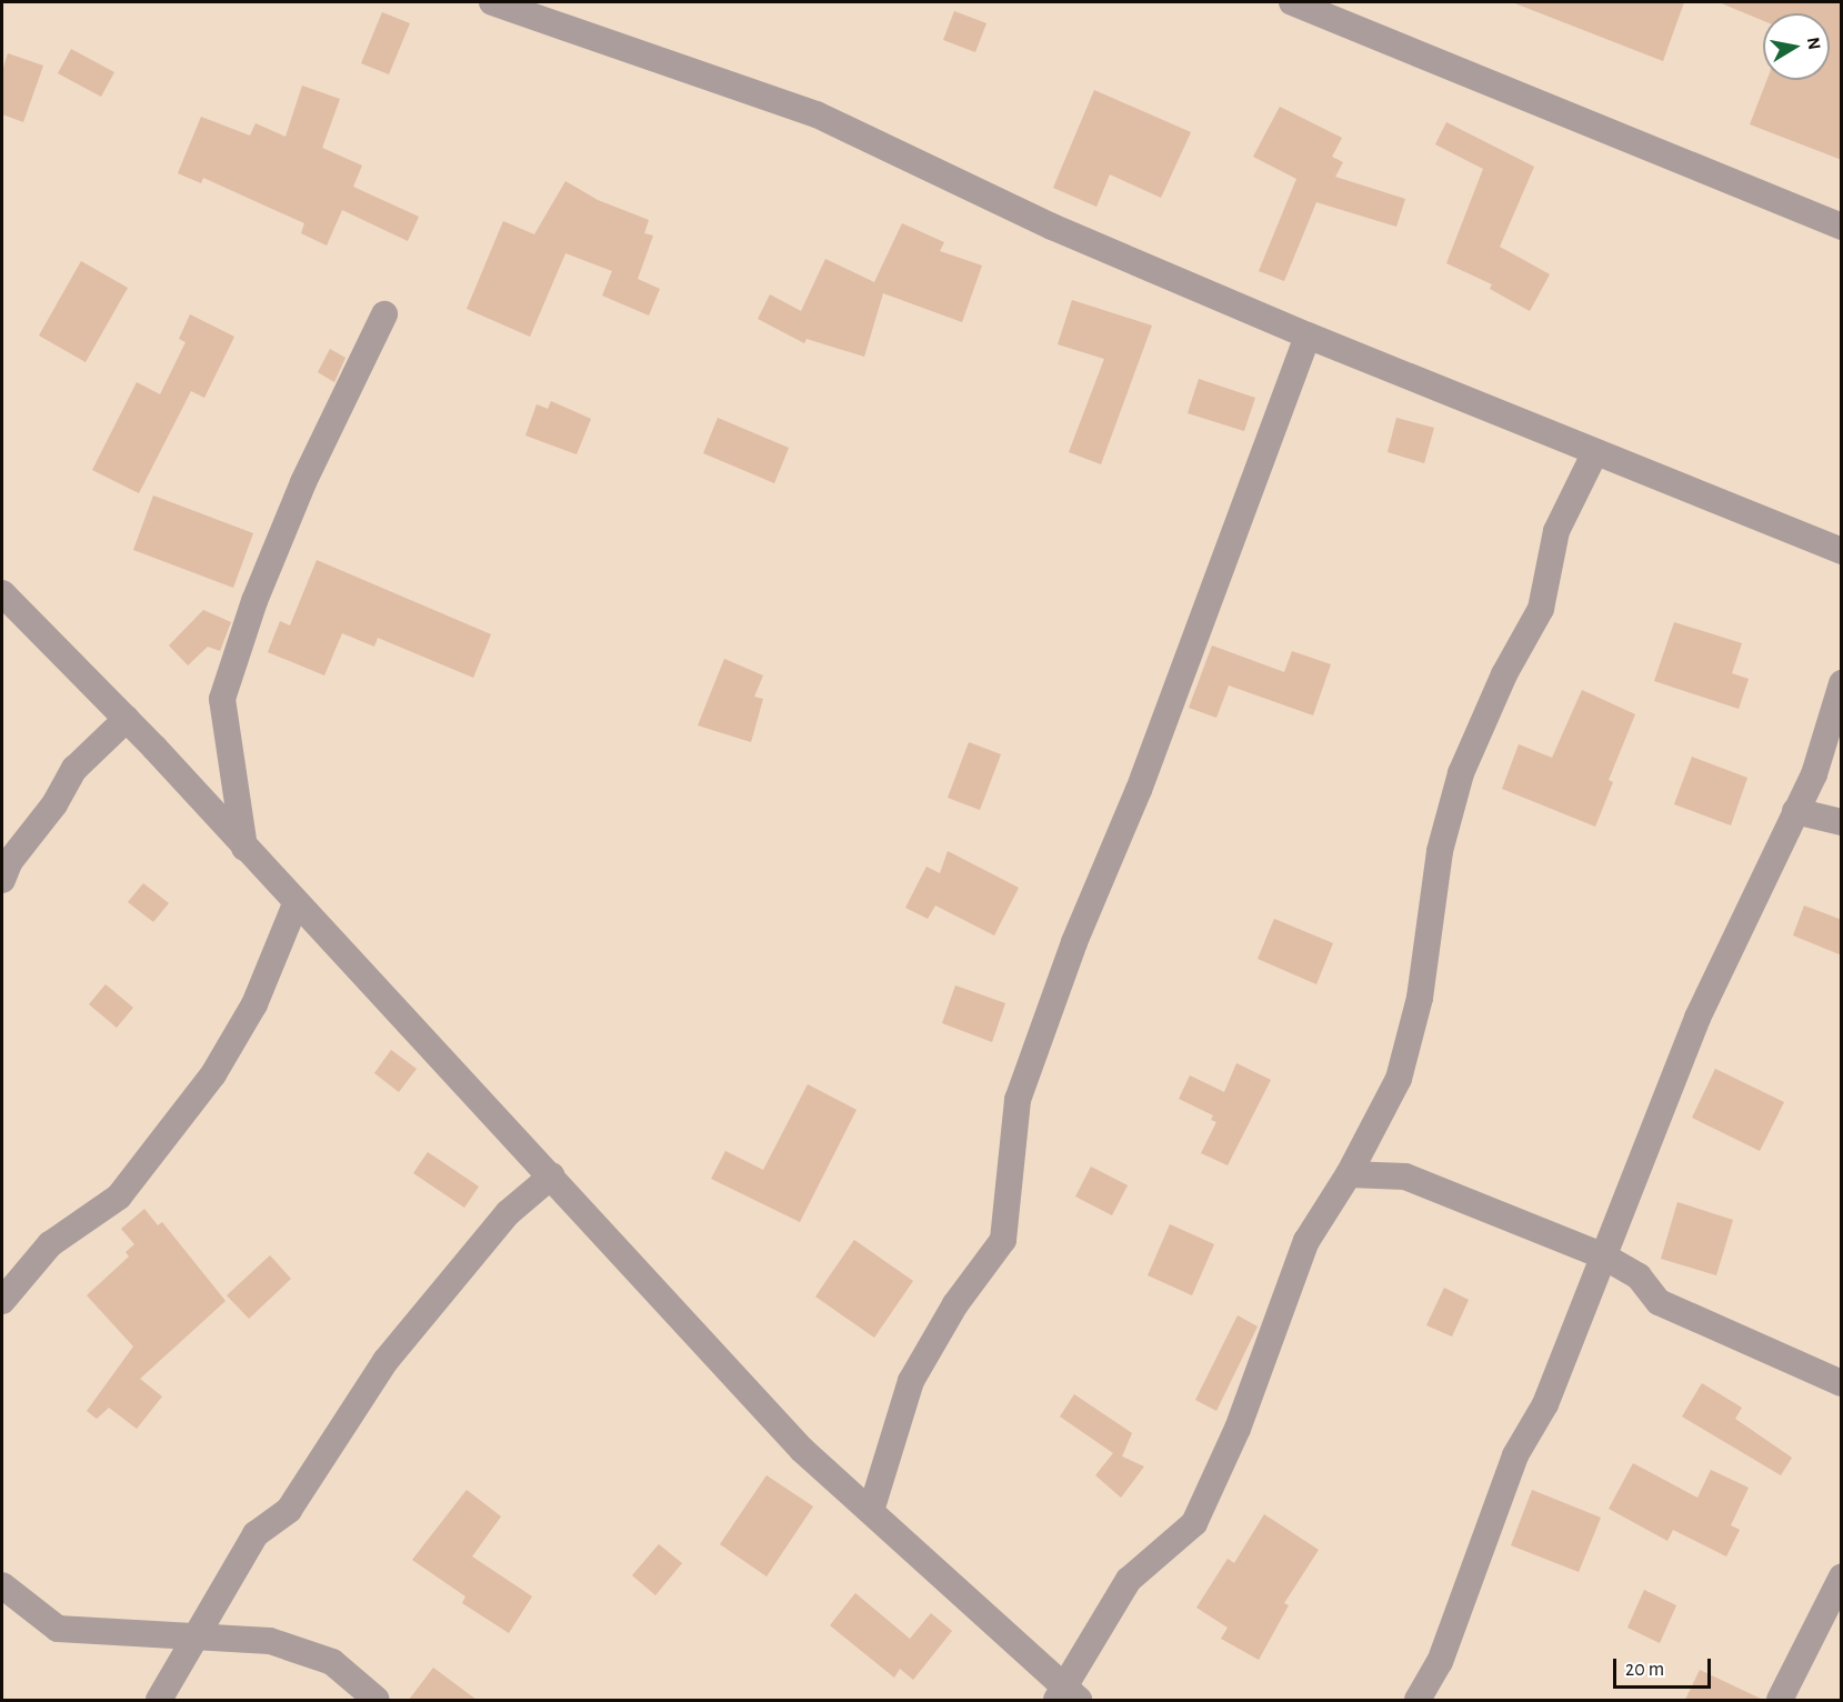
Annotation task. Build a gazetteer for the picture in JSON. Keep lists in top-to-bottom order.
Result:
{
  "scale_bar": "20 m",
  "north": "right"
}
